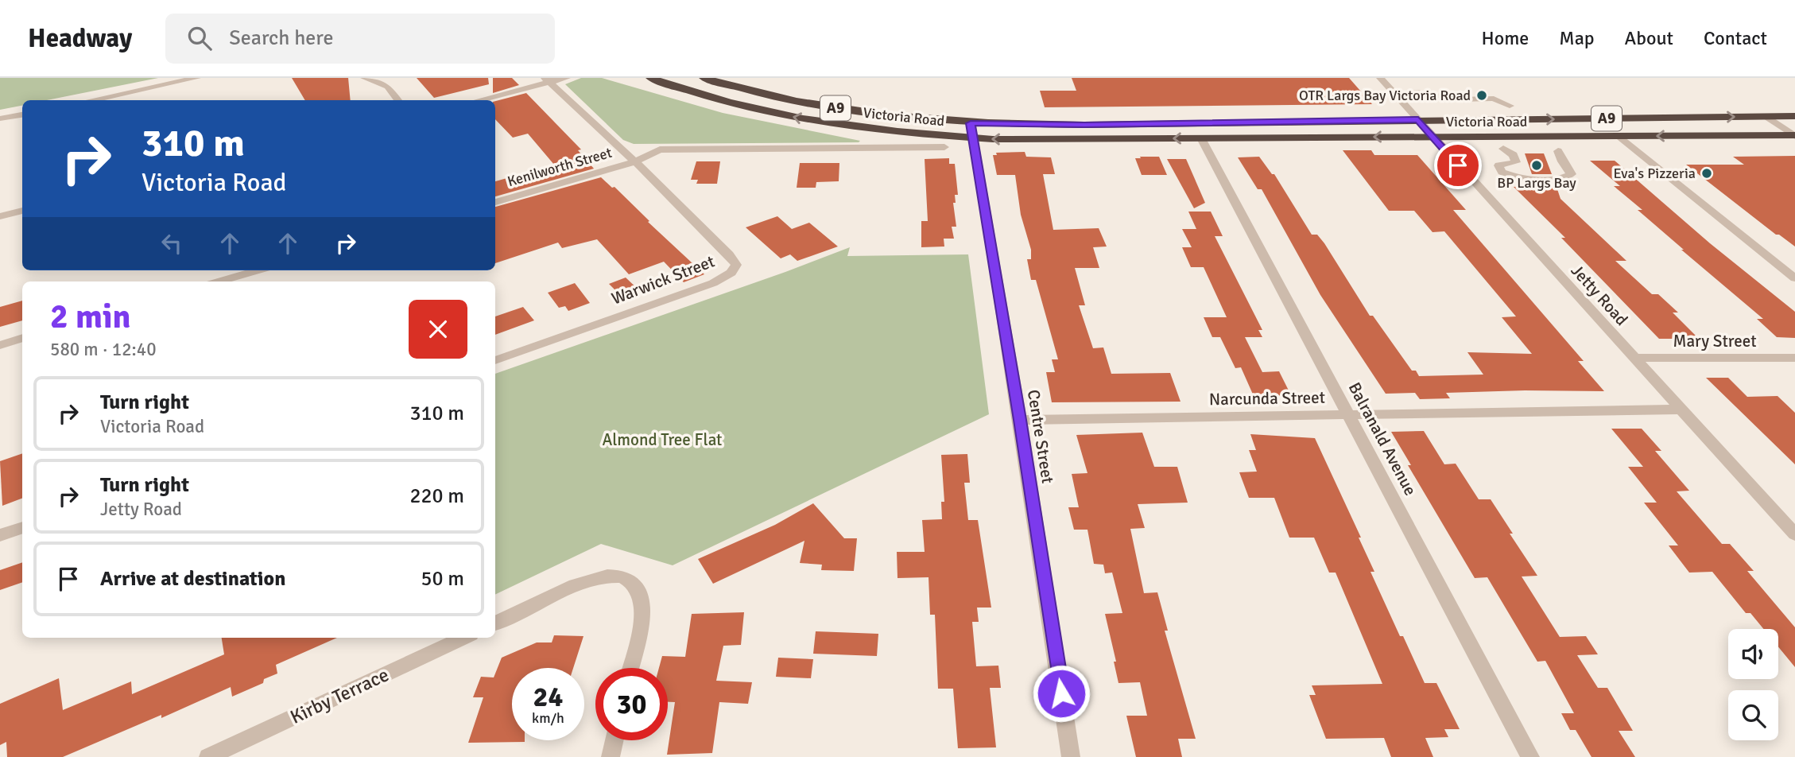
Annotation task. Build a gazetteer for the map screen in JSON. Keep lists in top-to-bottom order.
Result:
{
  "streets": {
    "highway": ["A9", "Victoria Road"],
    "street": [
      "Kenilworth Street",
      "Warwick Street",
      "Jetty Road",
      "Mary Street",
      "Narcunda Street",
      "Centre Street",
      "Balranald Avenue",
      "Kirby Terrace"
    ]
  },
  "crossings": [
    ["Victoria Road", "Kenilworth Street"],
    ["Victoria Road", "Warwick Street"],
    ["Victoria Road", "Jetty Road"],
    ["Victoria Road", "Centre Street"],
    ["Victoria Road", "Balranald Avenue"],
    ["Kenilworth Street", "Warwick Street"],
    ["Jetty Road", "Mary Street"],
    ["Jetty Road", "Narcunda Street"],
    ["Narcunda Street", "Centre Street"],
    ["Narcunda Street", "Balranald Avenue"]
  ],
  "parks": ["Almond Tree Flat"],
  "places": ["OTR Largs Bay Victoria Road", "BP Largs Bay", "Eva's Pizzeria"],
  "page": {
    "header": "Headway",
    "search": "Search here",
    "nav": [
      "Home",
      "Map",
      "About",
      "Contact"
    ],
    "turn": ["310 m", "Victoria Road"],
    "heading": ["2 min", "580 m · 12:40"],
    "list": [
      {
        "name": "Turn right",
        "note": "Victoria Road",
        "value": "310 m"
      },
      {
        "name": "Turn right",
        "note": "Jetty Road",
        "value": "220 m"
      },
      {
        "name": "Arrive at destination",
        "value": "50 m"
      }
    ],
    "speed": "24 km/h",
    "limit": "30"
  }
}
